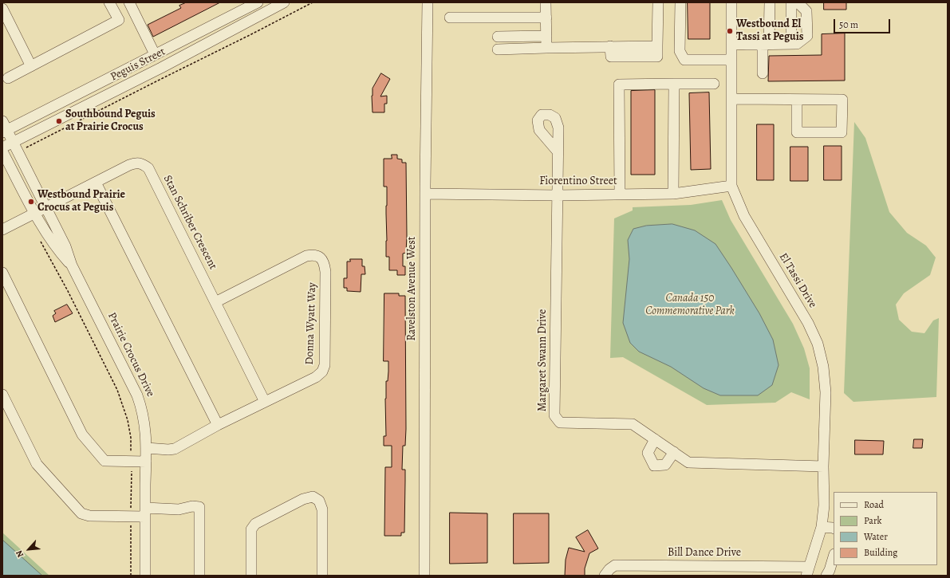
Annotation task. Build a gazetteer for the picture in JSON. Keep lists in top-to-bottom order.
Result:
{
  "streets": {
    "street": [
      "Peguis Street",
      "Fiorentino Street",
      "Stan Schriber Crescent",
      "El Tassi Drive",
      "Ravelston Avenue West",
      "Donna Wyatt Way",
      "Prairie Crocus Drive",
      "Margaret Swann Drive",
      "Bill Dance Drive"
    ]
  },
  "crossings": [
    ["Peguis Street", "Prairie Crocus Drive"],
    ["Fiorentino Street", "El Tassi Drive"],
    ["Fiorentino Street", "Ravelston Avenue West"],
    ["Fiorentino Street", "Margaret Swann Drive"],
    ["Stan Schriber Crescent", "Donna Wyatt Way"],
    ["Stan Schriber Crescent", "Prairie Crocus Drive"],
    ["El Tassi Drive", "Margaret Swann Drive"],
    ["El Tassi Drive", "Bill Dance Drive"],
    ["Donna Wyatt Way", "Prairie Crocus Drive"]
  ],
  "parks": ["Canada 150 Commemorative Park"],
  "places": ["Westbound El Tassi at Peguis", "Southbound Peguis at Prairie Crocus", "Westbound Prairie Crocus at Peguis"],
  "legend": [
    "Road",
    "Park",
    "Water",
    "Building"
  ],
  "scale_bar": "50 m",
  "north": "bottom left"
}
